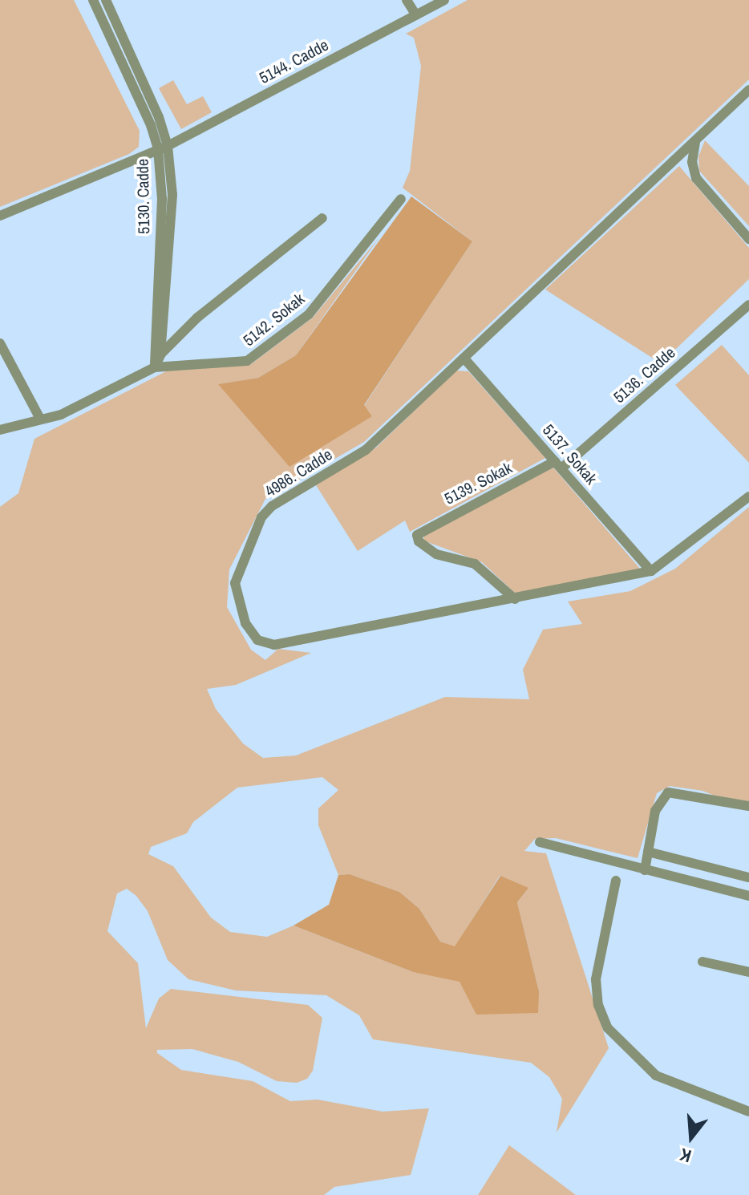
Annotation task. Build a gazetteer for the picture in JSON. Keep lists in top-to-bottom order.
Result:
{
  "streets": {
    "street": [
      "5144. Cadde",
      "5130. Cadde",
      "5142. Sokak",
      "5136. Cadde",
      "5137. Sokak",
      "4986. Cadde",
      "5139. Sokak"
    ]
  },
  "crossings": [
    ["5144. Cadde", "5130. Cadde"],
    ["5130. Cadde", "5142. Sokak"],
    ["5136. Cadde", "5137. Sokak"],
    ["5136. Cadde", "5139. Sokak"],
    ["5137. Sokak", "4986. Cadde"],
    ["5137. Sokak", "5139. Sokak"],
    ["4986. Cadde", "5139. Sokak"]
  ],
  "north": "bottom"
}
